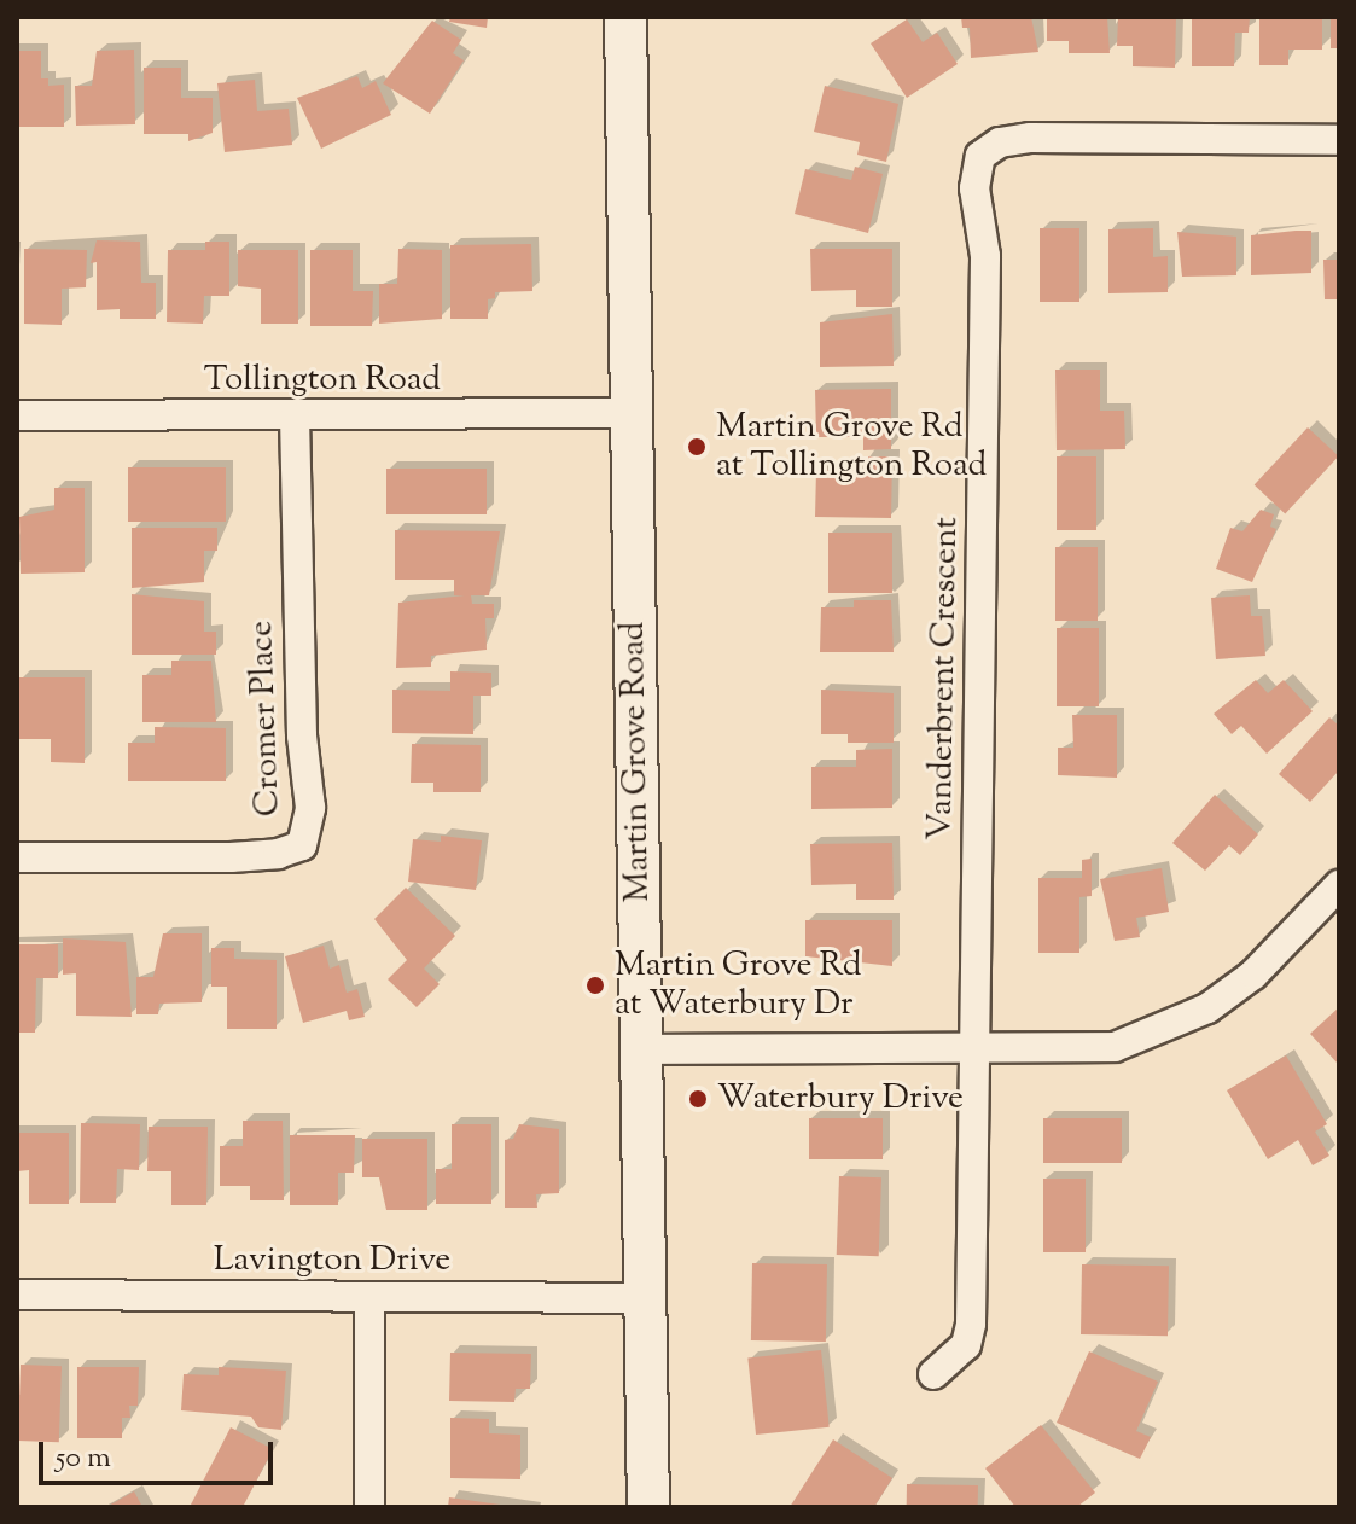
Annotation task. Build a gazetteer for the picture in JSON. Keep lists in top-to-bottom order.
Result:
{
  "streets": {
    "main road": ["Martin Grove Road"],
    "street": [
      "Tollington Road",
      "Vanderbrent Crescent",
      "Cromer Place",
      "Lavington Drive"
    ]
  },
  "crossings": [
    ["Tollington Road", "Cromer Place"],
    ["Tollington Road", "Martin Grove Road"],
    ["Martin Grove Road", "Lavington Drive"]
  ],
  "places": ["Martin Grove Rd at Tollington Road", "Martin Grove Rd at Waterbury Dr", "Waterbury Drive"],
  "scale_bar": "50 m"
}
